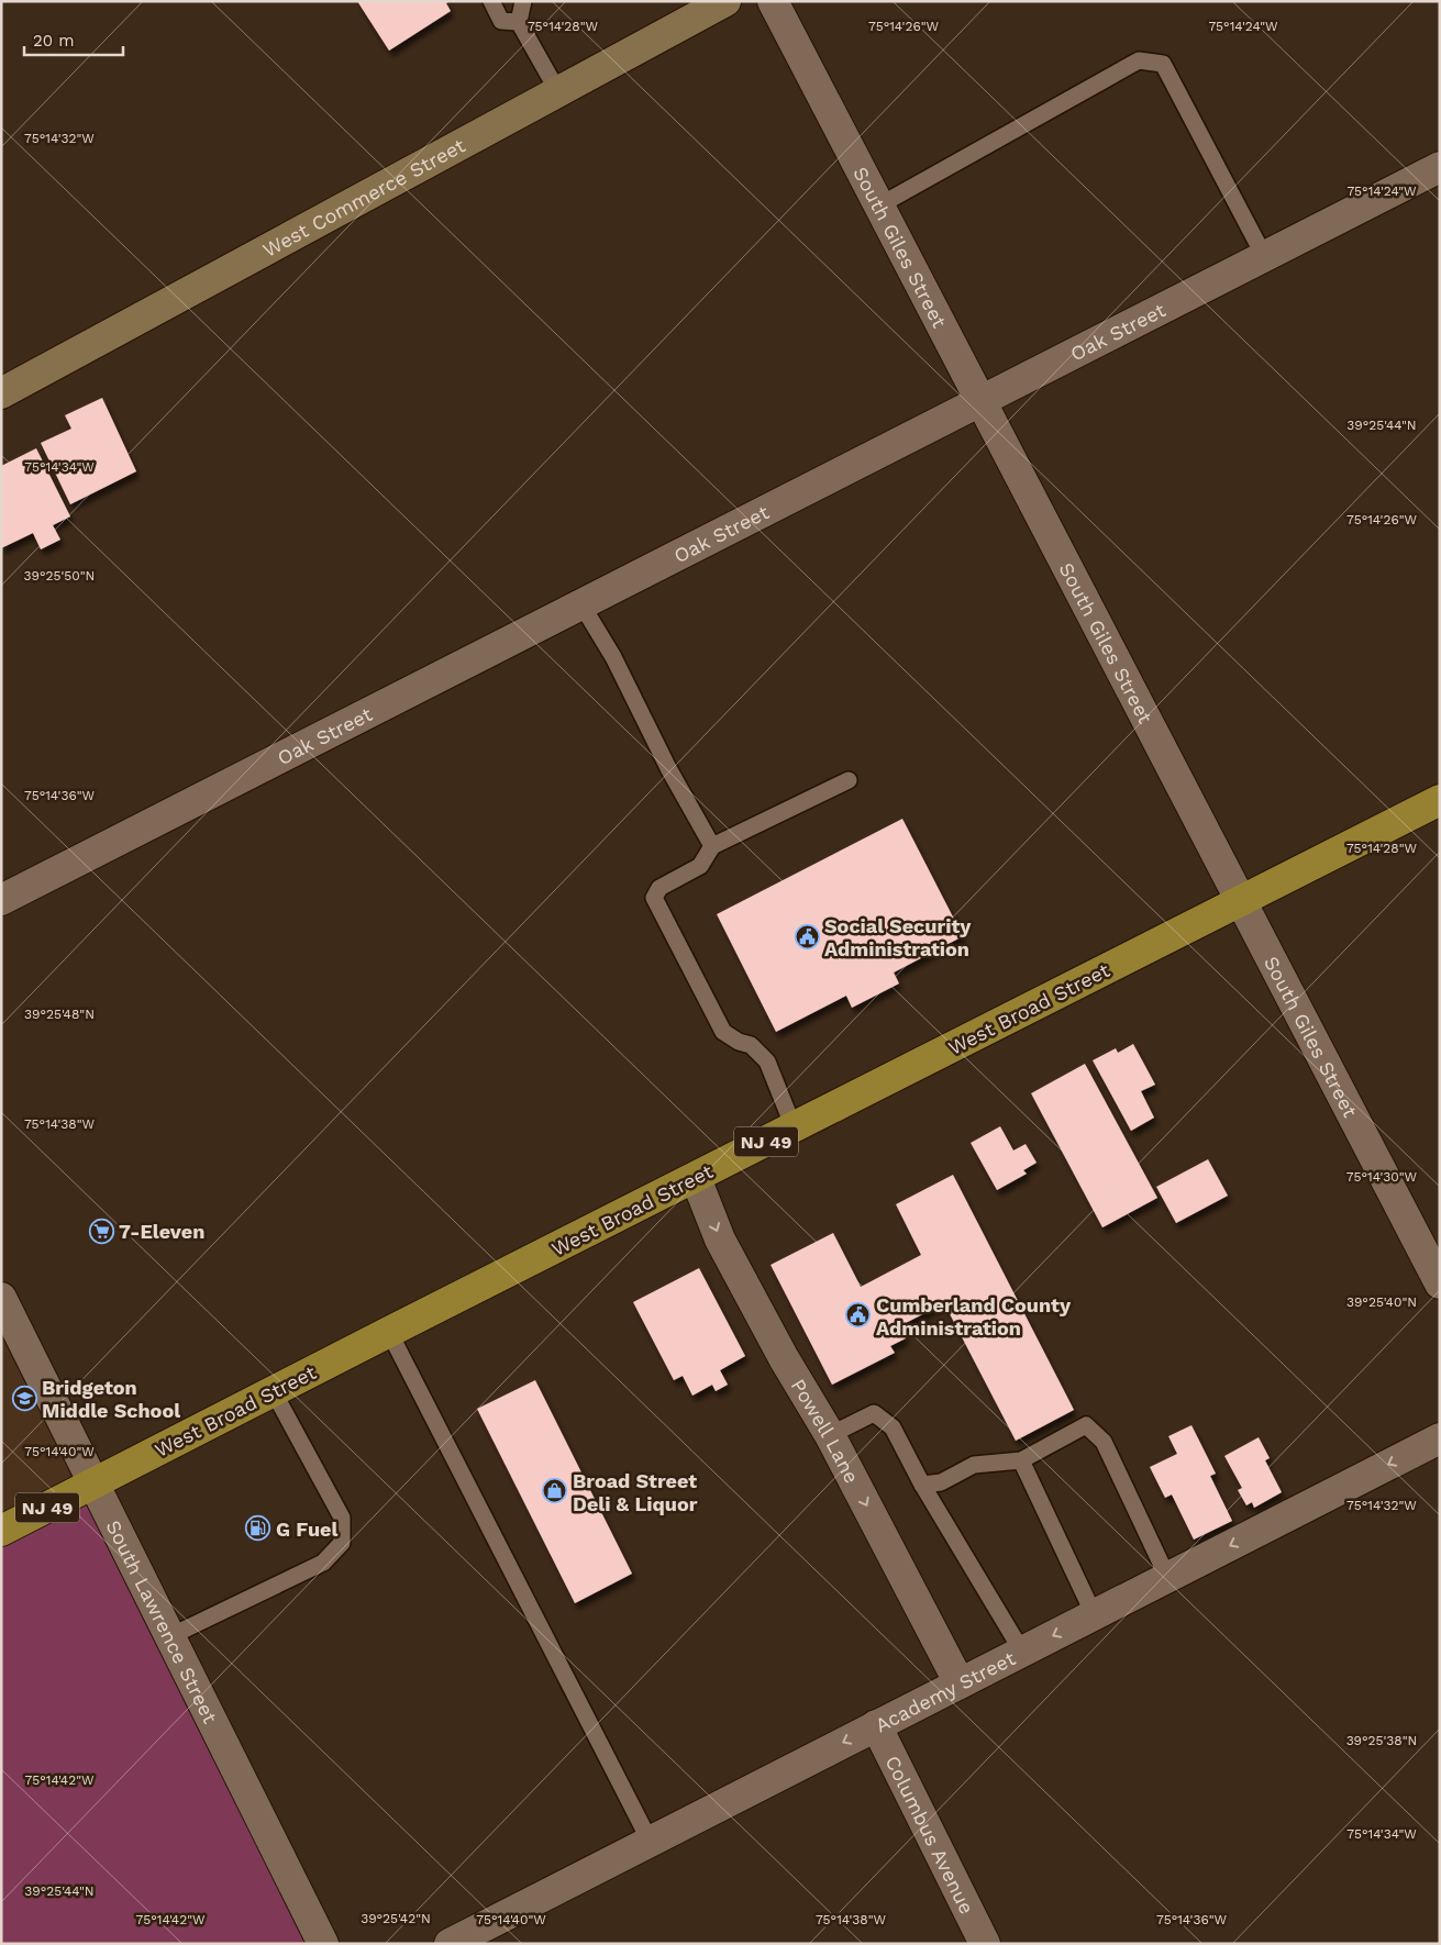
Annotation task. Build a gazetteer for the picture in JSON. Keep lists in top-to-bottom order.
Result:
{
  "streets": {
    "highway": ["West Broad Street", "NJ 49"],
    "street": [
      "West Commerce Street",
      "South Giles Street",
      "Oak Street",
      "Powell Lane",
      "South Lawrence Street",
      "Academy Street",
      "Columbus Avenue"
    ]
  },
  "crossings": [
    ["South Giles Street", "Oak Street"],
    ["South Giles Street", "West Broad Street"],
    ["West Broad Street", "Powell Lane"],
    ["West Broad Street", "South Lawrence Street"],
    ["Powell Lane", "Academy Street"],
    ["Academy Street", "Columbus Avenue"]
  ],
  "one_way": ["Powell Lane", "Academy Street"],
  "places": {
    "public building": ["Social Security Administration", "Cumberland County Administration"],
    "supermarket": ["7-Eleven"],
    "school or university": ["Bridgeton Middle School"],
    "shop": ["Broad Street Deli & Liquor"],
    "fuel station": ["G Fuel"]
  },
  "scale_bar": "20 m",
  "coordinates": [
    "75°14'28\"W",
    "75°14'26\"W",
    "75°14'24\"W",
    "75°14'32\"W",
    "39°25'44\"N",
    "75°14'34\"W",
    "39°25'50\"N",
    "75°14'36\"W",
    "39°25'48\"N",
    "75°14'38\"W",
    "75°14'30\"W",
    "39°25'40\"N",
    "75°14'40\"W",
    "39°25'38\"N",
    "75°14'42\"W",
    "39°25'42\"N"
  ]
}
